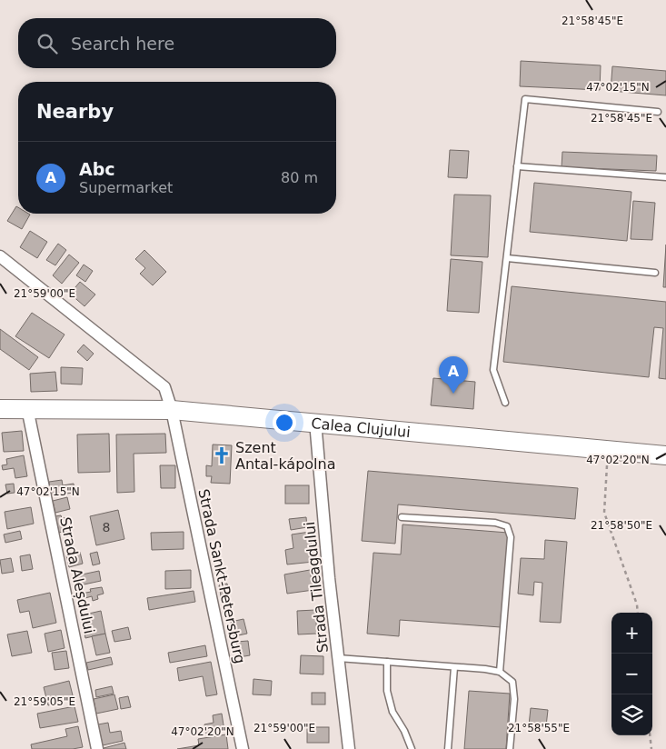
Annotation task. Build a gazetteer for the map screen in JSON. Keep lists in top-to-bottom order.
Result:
{
  "streets": {
    "main road": ["Calea Clujului"],
    "street": ["Strada Aleșdului", "Strada Sankt-Petersburg", "Strada Tileagdului"]
  },
  "crossings": [
    ["Calea Clujului", "Strada Aleșdului"],
    ["Calea Clujului", "Strada Sankt-Petersburg"],
    ["Calea Clujului", "Strada Tileagdului"]
  ],
  "places": {
    "church": ["Szent Antal-kápolna"]
  },
  "house_numbers": ["8"],
  "page": {
    "search": "Search here",
    "heading": "Nearby",
    "list": [
      {
        "mark": "A",
        "name": "Abc",
        "note": "Supermarket",
        "value": "80 m"
      }
    ],
    "pins": "A",
    "map_buttons": ["+", "−"]
  },
  "coordinates": [
    "21°58'45\"E",
    "47°02'15\"N",
    "21°59'00\"E",
    "47°02'20\"N",
    "21°58'50\"E",
    "21°59'05\"E",
    "21°58'55\"E"
  ]
}
